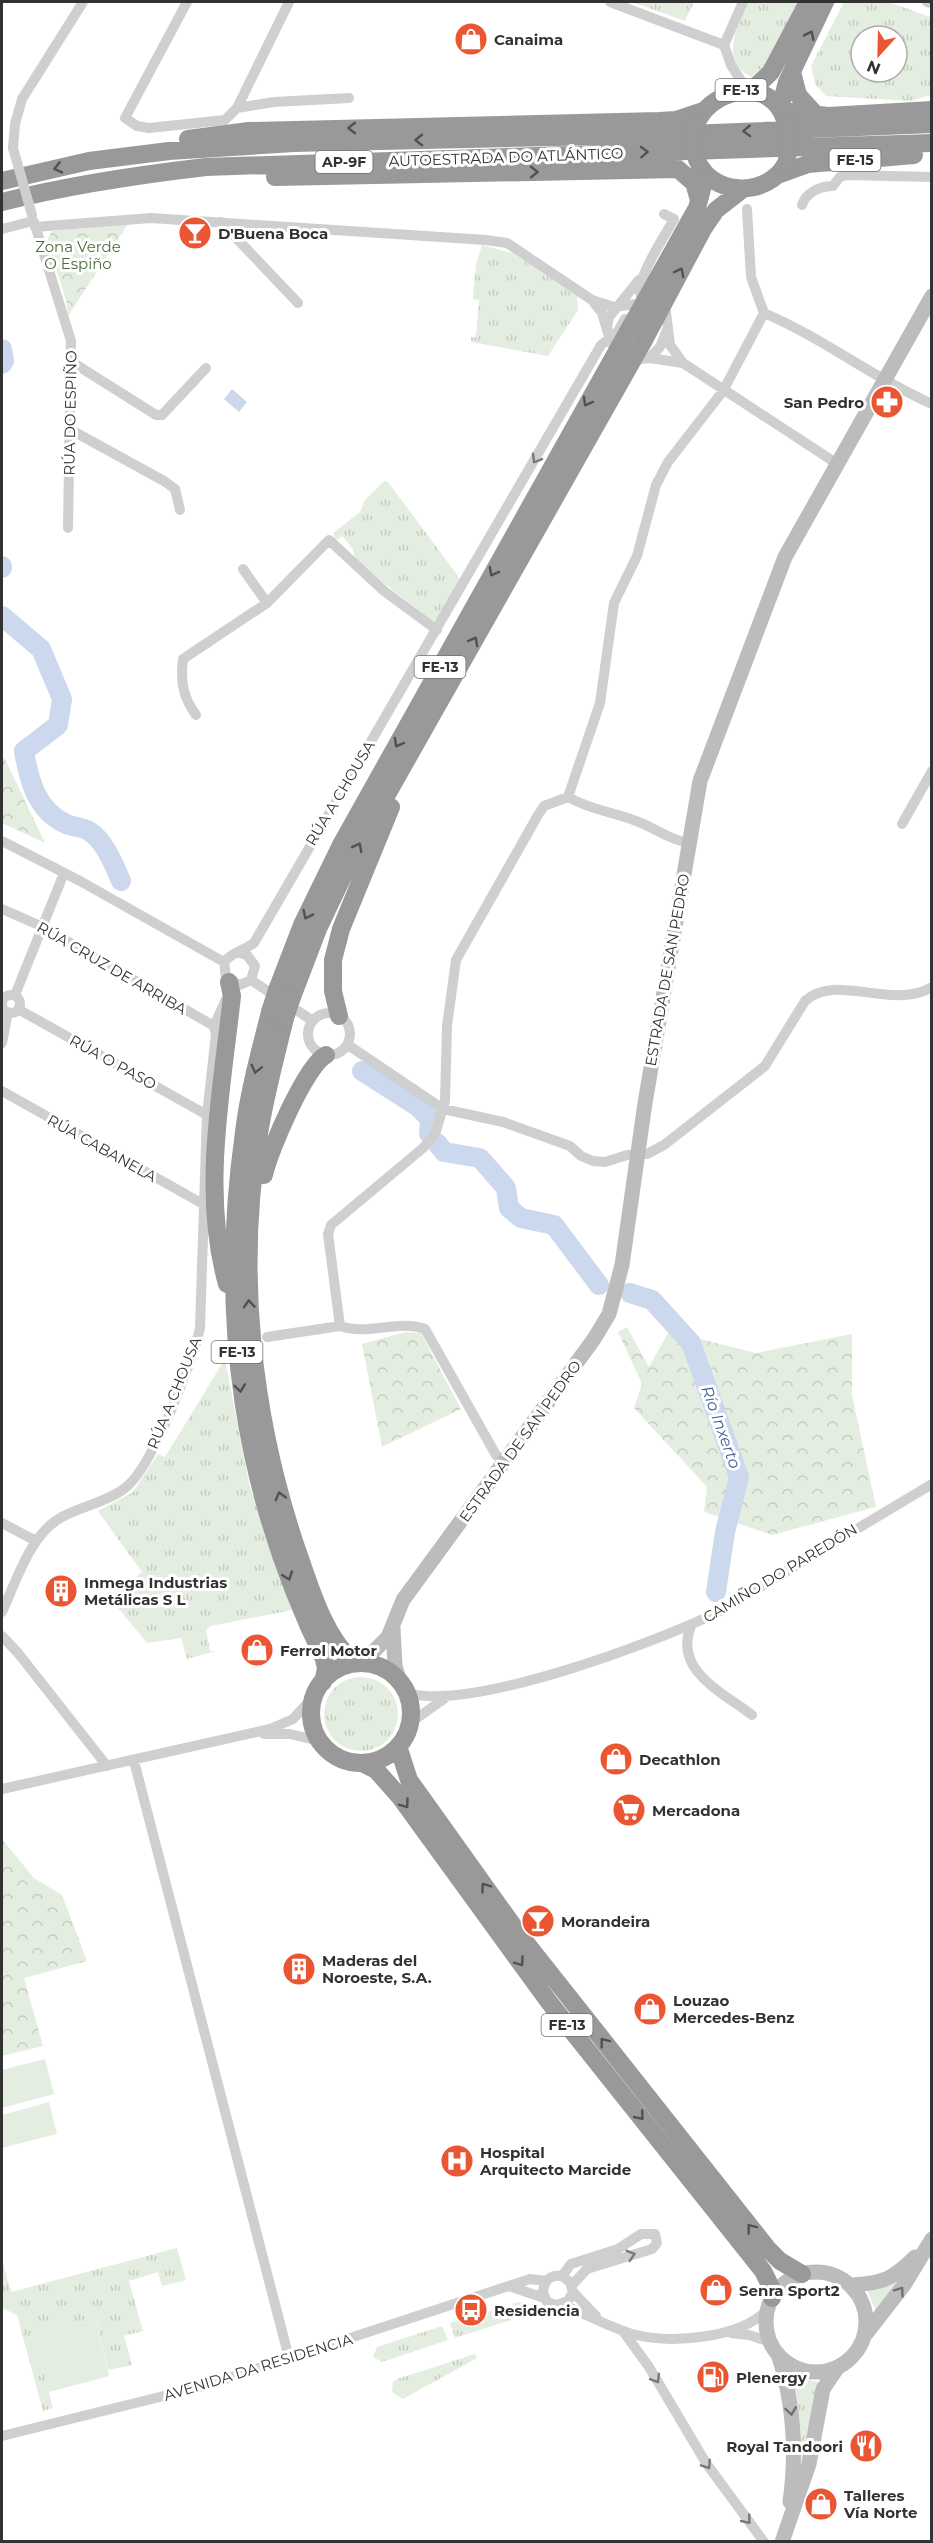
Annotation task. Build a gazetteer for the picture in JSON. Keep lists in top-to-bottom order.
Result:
{
  "streets": {
    "highway": [
      "FE-13",
      "AUTOESTRADA DO ATLÁNTICO",
      "FE-15",
      "AP-9F"
    ],
    "street": [
      "RÚA DO ESPIÑO",
      "RÚA A CHOUSA",
      "RÚA CRUZ DE ARRIBA",
      "ESTRADA DE SAN PEDRO",
      "RÚA O PASO",
      "RÚA CABANELA",
      "CAMIÑO DO PAREDÓN",
      "AVENIDA DA RESIDENCIA"
    ]
  },
  "crossings": [
    ["FE-13", "AUTOESTRADA DO ATLÁNTICO"],
    ["FE-13", "FE-15"],
    ["FE-13", "AP-9F"],
    ["FE-13", "RÚA A CHOUSA"],
    ["FE-13", "CAMIÑO DO PAREDÓN"],
    ["AUTOESTRADA DO ATLÁNTICO", "FE-15"],
    ["AUTOESTRADA DO ATLÁNTICO", "AP-9F"],
    ["FE-15", "AP-9F"],
    ["RÚA A CHOUSA", "RÚA CRUZ DE ARRIBA"],
    ["RÚA A CHOUSA", "RÚA O PASO"],
    ["RÚA A CHOUSA", "RÚA CABANELA"]
  ],
  "water": ["Río Inxerto"],
  "parks": ["Zona Verde O Espiño"],
  "places": {
    "shop": [
      "Canaima",
      "Ferrol Motor",
      "Decathlon",
      "Louzao Mercedes-Benz",
      "Senra Sport2",
      "Talleres Vía Norte"
    ],
    "bar": ["D'Buena Boca", "Morandeira"],
    "pharmacy": ["San Pedro"],
    "building": ["Inmega Industrias Metálicas S L", "Maderas del Noroeste, S.A."],
    "supermarket": ["Mercadona"],
    "hospital": ["Hospital Arquitecto Marcide"],
    "bus stop": ["Residencia"],
    "fuel station": ["Plenergy"],
    "restaurant": ["Royal Tandoori"]
  },
  "north": "bottom"
}
